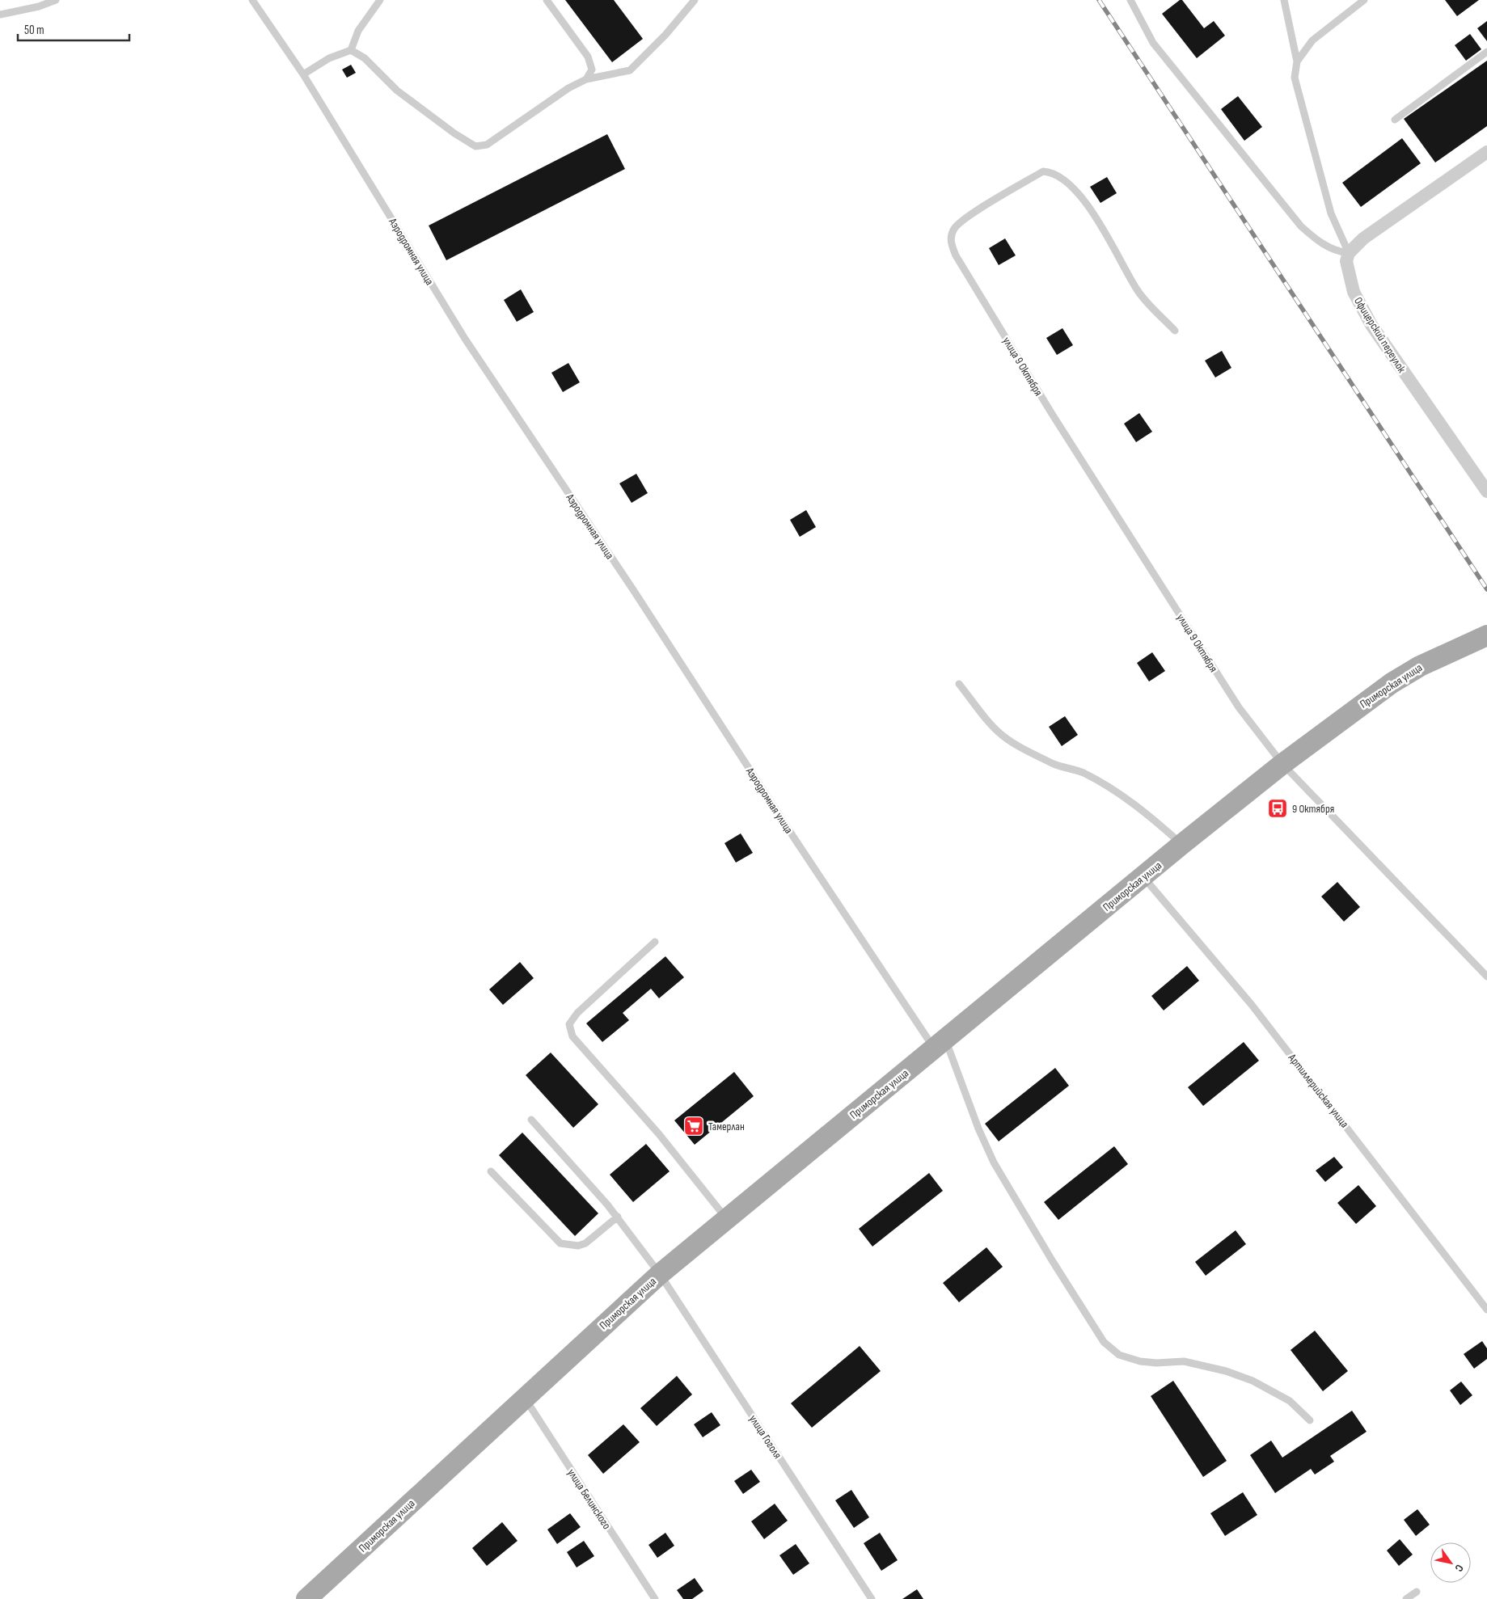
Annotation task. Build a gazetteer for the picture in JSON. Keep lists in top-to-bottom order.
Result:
{
  "streets": {
    "main road": ["Приморская улица"],
    "street": ["Офицерский переулок"],
    "lane": [
      "Аэродромная улица",
      "улица 9 Октября",
      "Артиллерийская улица",
      "улица Гоголя",
      "улица Белинского"
    ]
  },
  "crossings": [
    ["Аэродромная улица", "Приморская улица"],
    ["улица 9 Октября", "Приморская улица"],
    ["Приморская улица", "Артиллерийская улица"],
    ["Приморская улица", "улица Гоголя"],
    ["Приморская улица", "улица Белинского"]
  ],
  "places": {
    "bus stop": ["9 Октября"],
    "supermarket": ["Тамерлан"]
  },
  "scale_bar": "50 m",
  "north": "bottom right"
}
